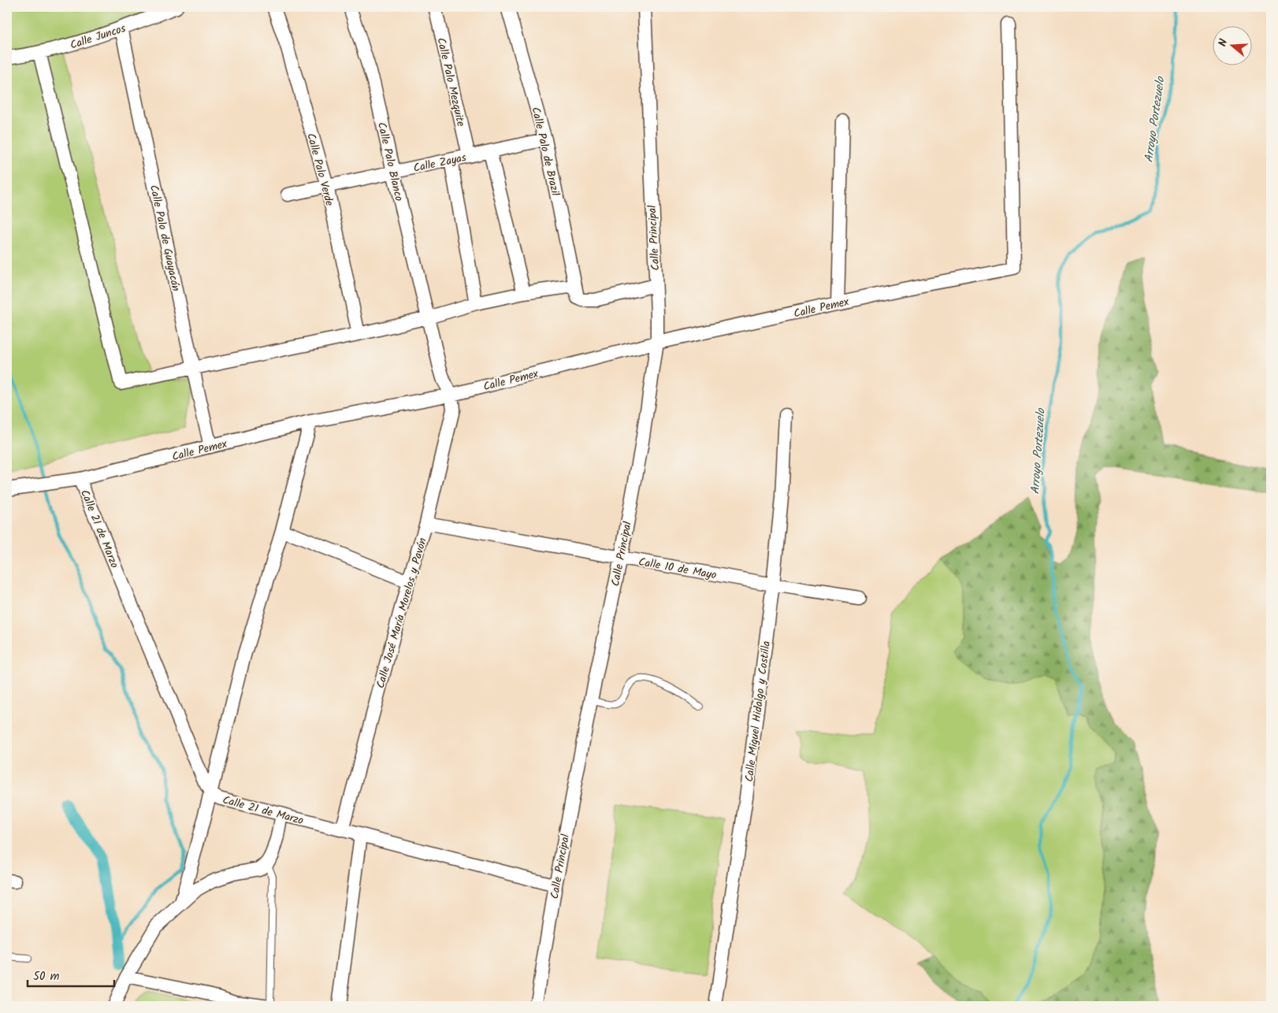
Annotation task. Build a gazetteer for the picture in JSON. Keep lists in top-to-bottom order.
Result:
{
  "streets": {
    "street": [
      "Calle Juncos",
      "Calle Palo Mezquite",
      "Calle Palo de Brazil",
      "Calle Palo Blanco",
      "Calle Zayas",
      "Calle Palo Verde",
      "Calle Palo de Guayacán",
      "Calle Principal",
      "Calle Pemex",
      "Calle 21 de Marzo",
      "Calle 10 de Mayo",
      "Calle José María Morelos y Pavón",
      "Calle Miguel Hidalgo y Costilla"
    ]
  },
  "crossings": [
    ["Calle Juncos", "Calle Palo de Guayacán"],
    ["Calle Palo Mezquite", "Calle Zayas"],
    ["Calle Palo de Brazil", "Calle Zayas"],
    ["Calle Palo Blanco", "Calle Zayas"],
    ["Calle Palo Blanco", "Calle Pemex"],
    ["Calle Palo Blanco", "Calle José María Morelos y Pavón"],
    ["Calle Zayas", "Calle Palo Verde"],
    ["Calle Palo de Guayacán", "Calle Pemex"],
    ["Calle Principal", "Calle Pemex"],
    ["Calle Principal", "Calle 21 de Marzo"],
    ["Calle Principal", "Calle 10 de Mayo"],
    ["Calle Pemex", "Calle 21 de Marzo"],
    ["Calle Pemex", "Calle José María Morelos y Pavón"],
    ["Calle 21 de Marzo", "Calle José María Morelos y Pavón"],
    ["Calle 10 de Mayo", "Calle José María Morelos y Pavón"],
    ["Calle 10 de Mayo", "Calle Miguel Hidalgo y Costilla"]
  ],
  "water": ["Arroyo Portezuelo"],
  "scale_bar": "50 m",
  "north": "left"
}
